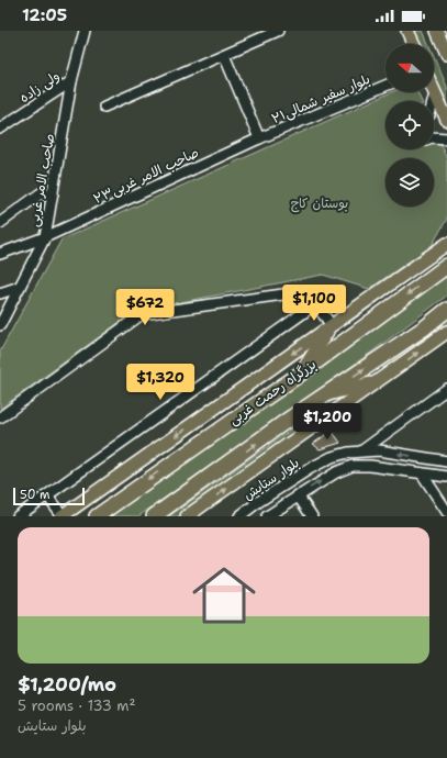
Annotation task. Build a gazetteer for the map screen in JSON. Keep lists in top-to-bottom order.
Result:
{
  "streets": {
    "highway": ["بزرگراه رحمت غربی"],
    "street": [
      "ولی زاده",
      "بلوار سفیر شمالی۲۱",
      "صاحب الامر غربی۲۳",
      "صاحب الامر غربی",
      "بلوار ستایش"
    ]
  },
  "crossings": [
    ["ولی زاده", "صاحب الامر غربی"],
    ["بلوار سفیر شمالی۲۱", "صاحب الامر غربی۲۳"],
    ["صاحب الامر غربی۲۳", "صاحب الامر غربی"]
  ],
  "parks": ["بوستان کاج"],
  "scale_bar": "50 m",
  "north": "left",
  "page": {
    "status": "12:05",
    "price": [
      "$1,100",
      "$672",
      "$1,320",
      "$1,200"
    ],
    "scale": "50 m",
    "list": [
      {
        "name": "$1,200/mo",
        "note": "5 rooms · 133 m² · بلوار ستایش"
      }
    ]
  }
}
